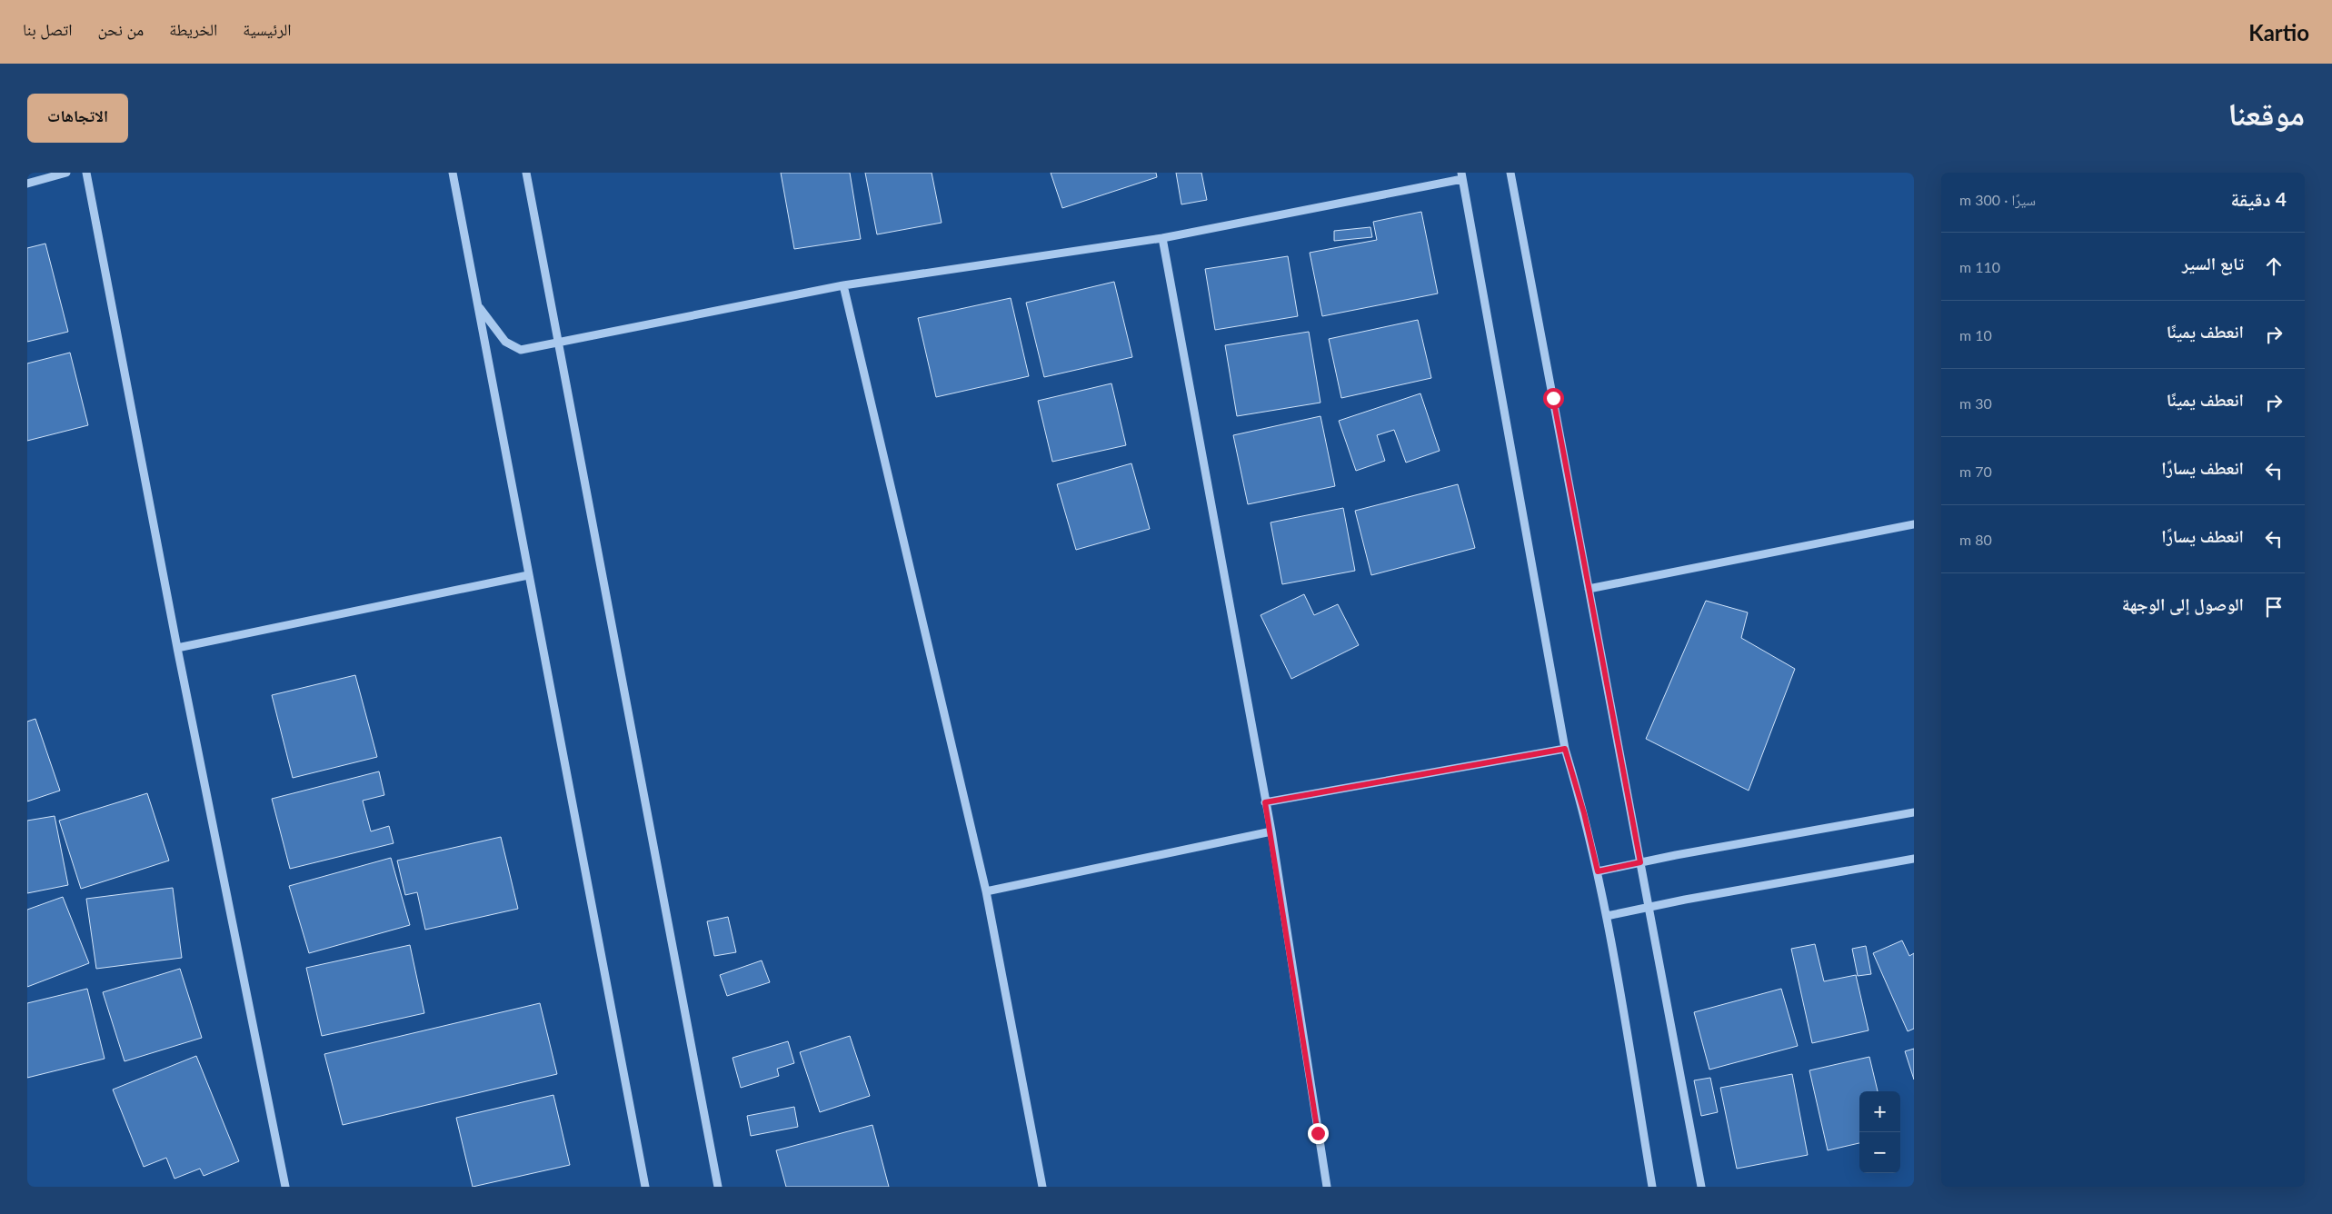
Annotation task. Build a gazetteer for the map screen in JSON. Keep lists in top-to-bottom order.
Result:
{
  "page": {
    "header": "Kartio",
    "nav": [
      "الرئيسية",
      "الخريطة",
      "من نحن",
      "اتصل بنا"
    ],
    "title": "موقعنا",
    "buttons": "الاتجاهات",
    "heading": ["4 دقيقة", "سيرًا · 300 m"],
    "list": [
      ["تابع السير", "110 m"],
      ["انعطف يمينًا", "10 m"],
      ["انعطف يمينًا", "30 m"],
      ["انعطف يسارًا", "70 m"],
      ["انعطف يسارًا", "80 m"],
      "الوصول إلى الوجهة"
    ],
    "map_buttons": ["+", "−"]
  }
}
